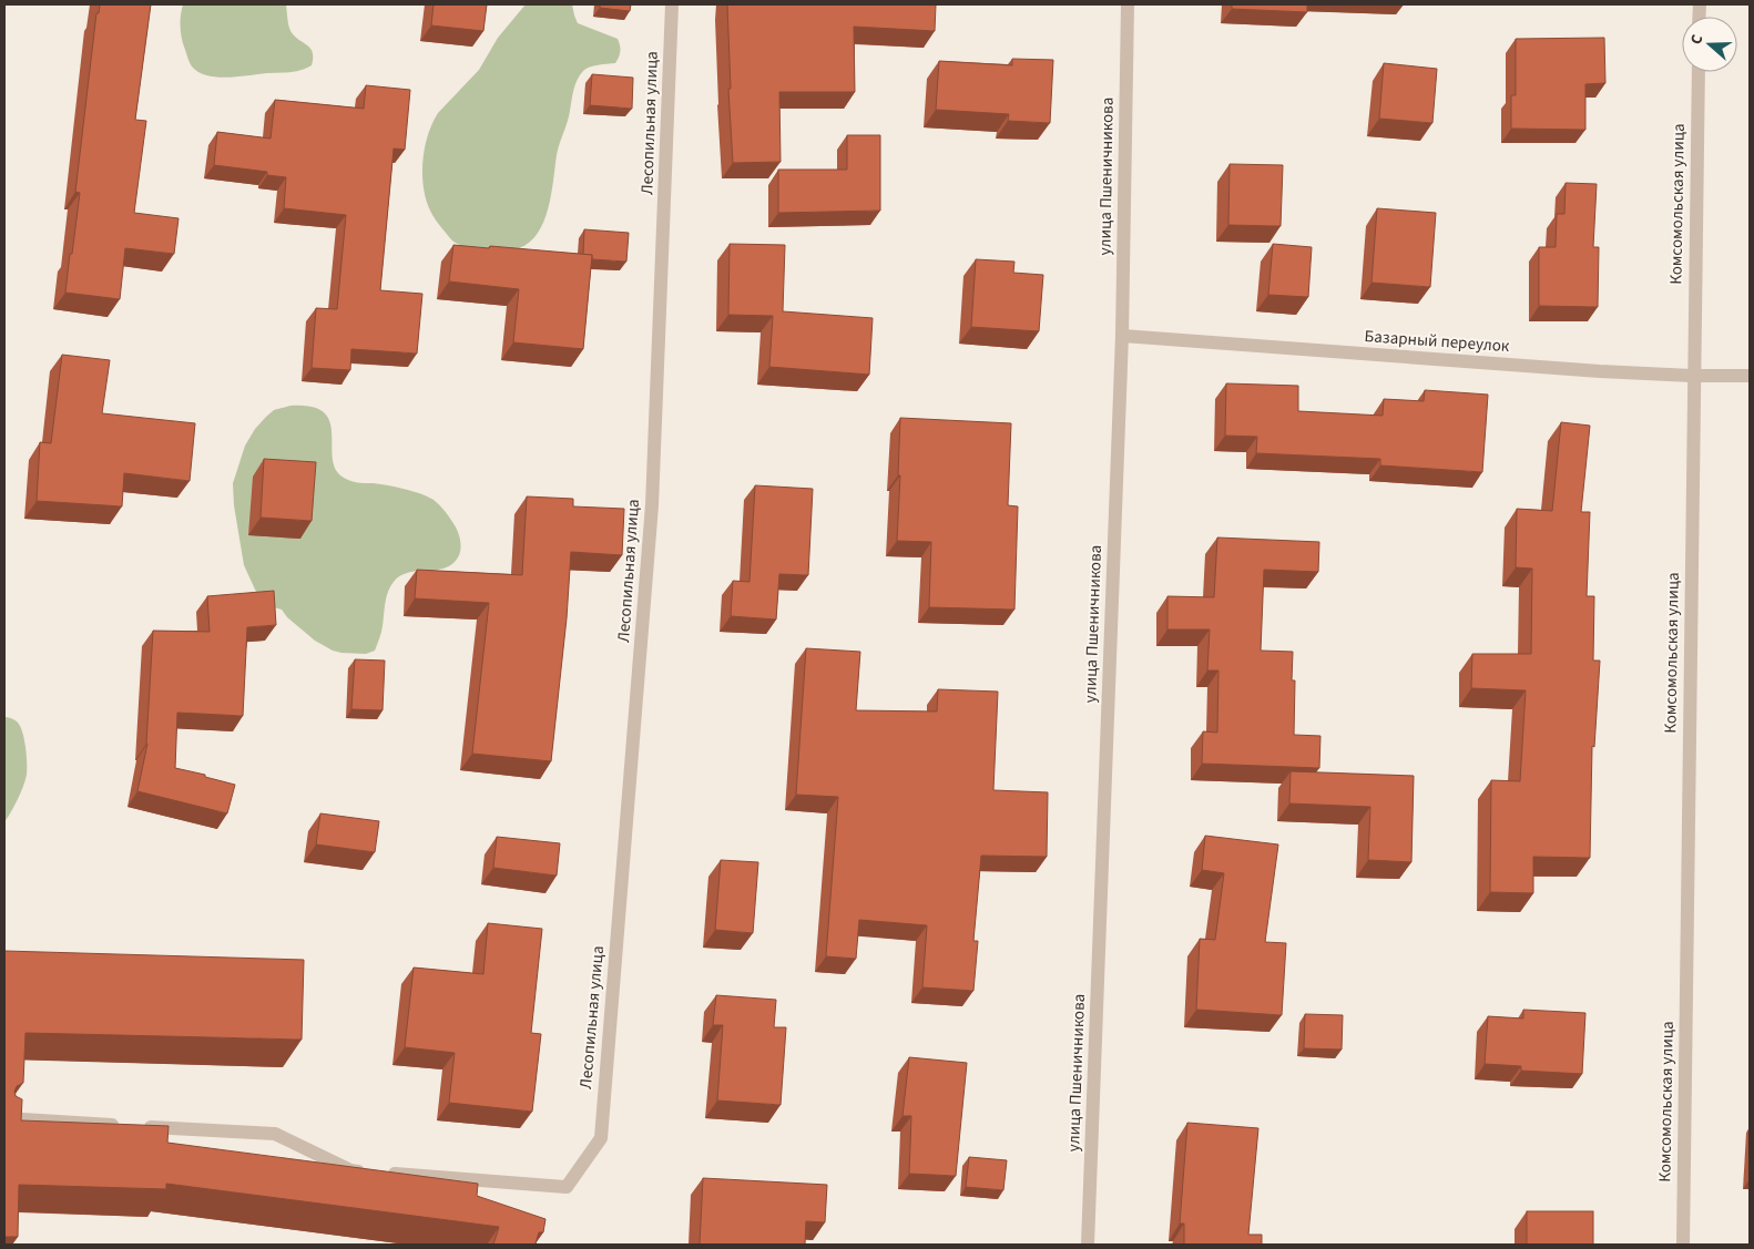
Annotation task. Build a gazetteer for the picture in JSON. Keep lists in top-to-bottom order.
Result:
{
  "streets": {
    "street": [
      "Лесопильная улица",
      "улица Пшеничникова",
      "Комсомольская улица",
      "Базарный переулок"
    ]
  },
  "crossings": [
    ["улица Пшеничникова", "Базарный переулок"],
    ["Комсомольская улица", "Базарный переулок"]
  ],
  "north": "left"
}
